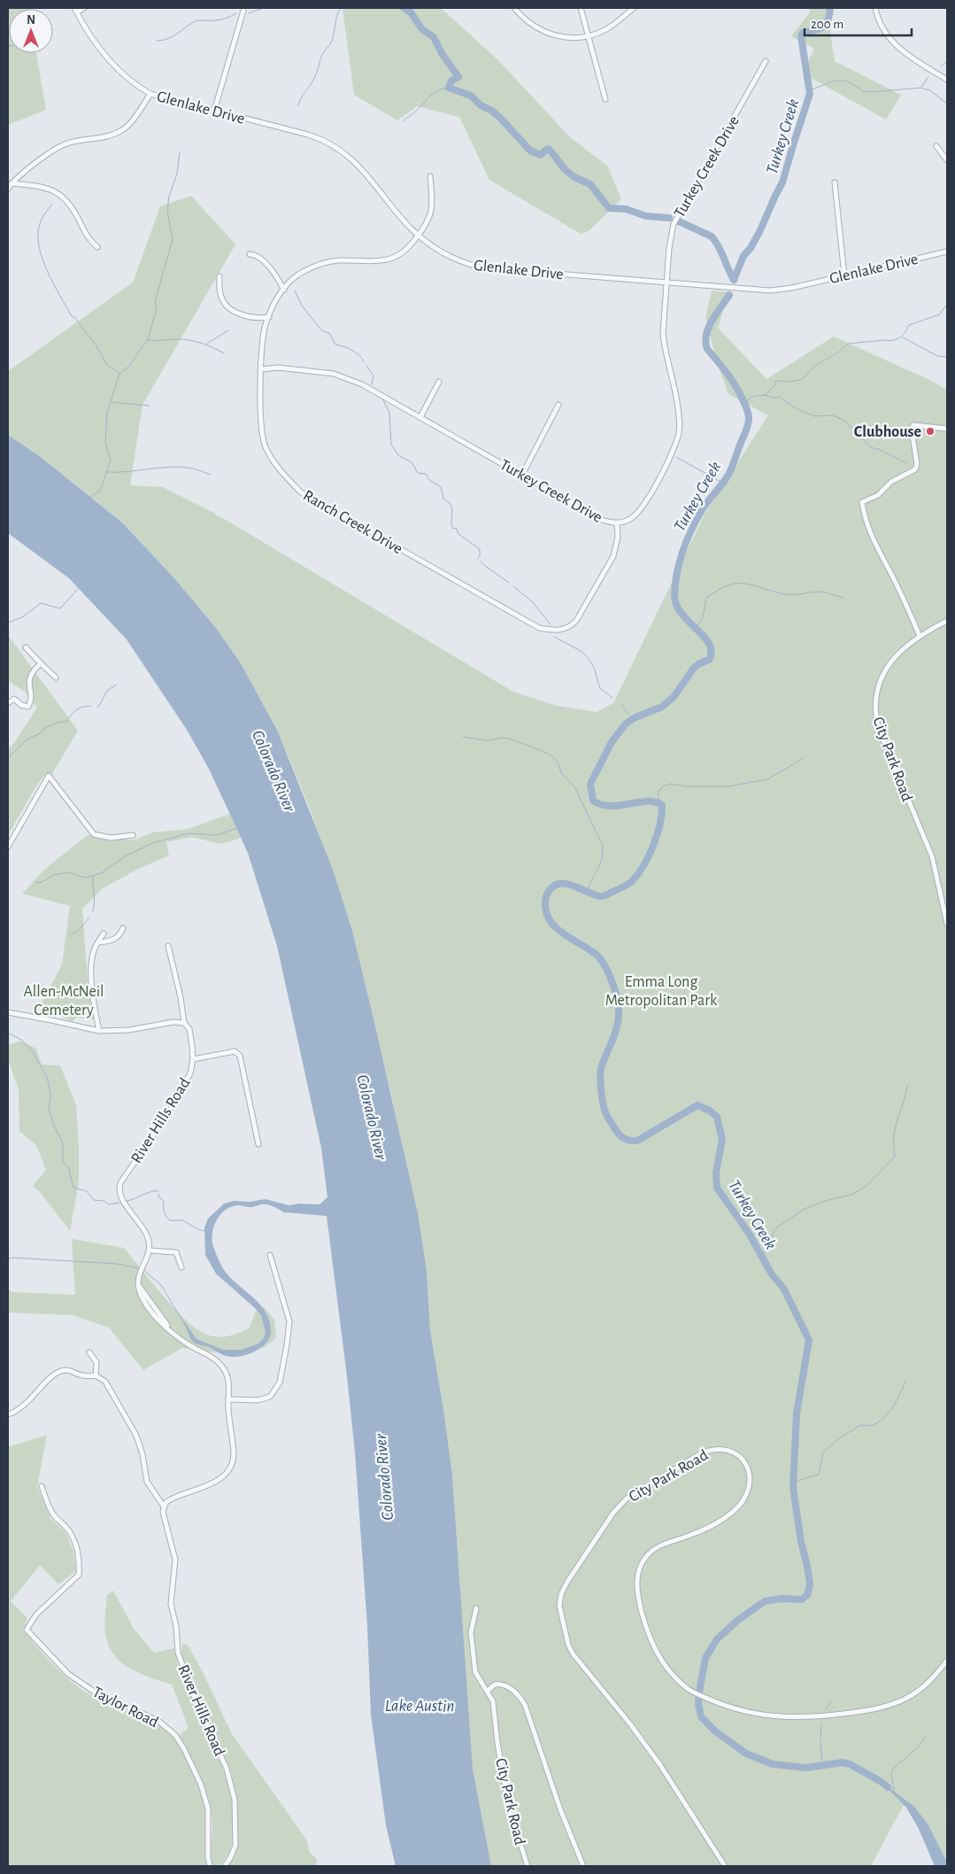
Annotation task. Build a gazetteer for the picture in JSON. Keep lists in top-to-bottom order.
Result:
{
  "streets": {
    "street": [
      "Glenlake Drive",
      "Turkey Creek Drive",
      "Ranch Creek Drive",
      "City Park Road",
      "River Hills Road",
      "Taylor Road"
    ]
  },
  "crossings": [
    ["Glenlake Drive", "Turkey Creek Drive"],
    ["Glenlake Drive", "Ranch Creek Drive"],
    ["Turkey Creek Drive", "Ranch Creek Drive"]
  ],
  "water": ["Turkey Creek", "Colorado River", "Lake Austin"],
  "parks": ["Emma Long Metropolitan Park", "Allen-McNeil Cemetery"],
  "places": ["Clubhouse"],
  "scale_bar": "200 m",
  "north": "top"
}
